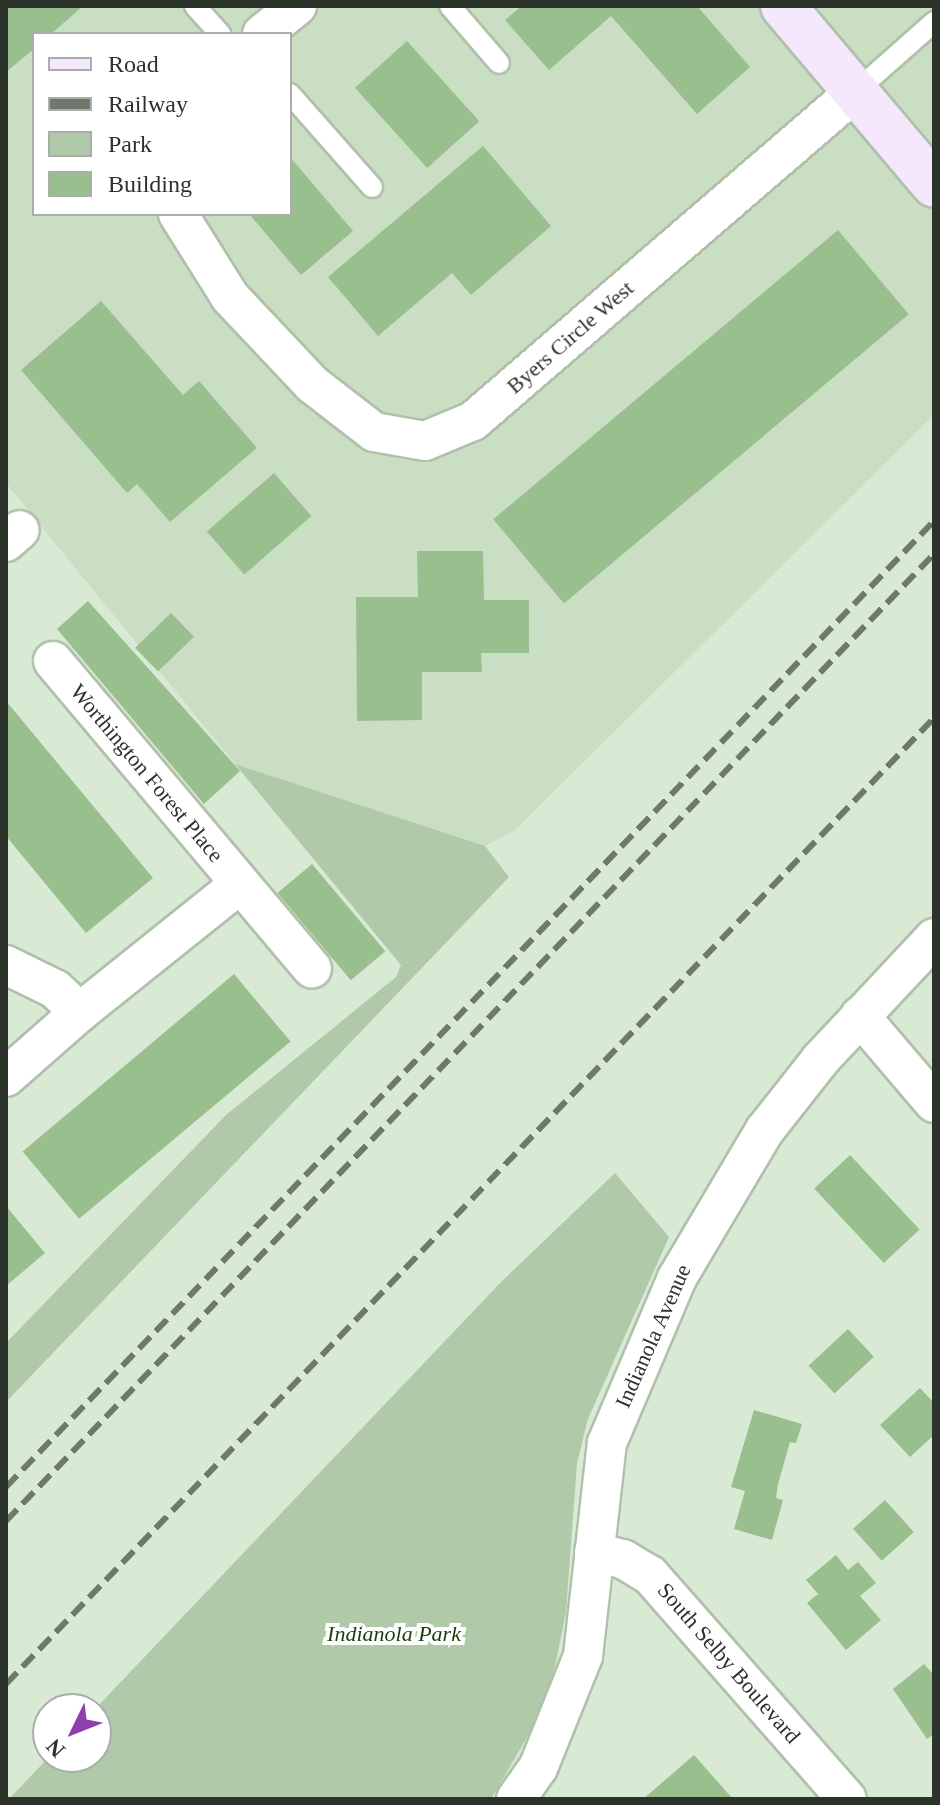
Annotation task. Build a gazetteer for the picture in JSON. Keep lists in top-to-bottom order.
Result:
{
  "streets": {
    "street": [
      "Byers Circle West",
      "Worthington Forest Place",
      "Indianola Avenue",
      "South Selby Boulevard"
    ]
  },
  "crossings": [
    ["Indianola Avenue", "South Selby Boulevard"]
  ],
  "parks": ["Indianola Park"],
  "legend": [
    "Road",
    "Railway",
    "Park",
    "Building"
  ],
  "north": "bottom left"
}
